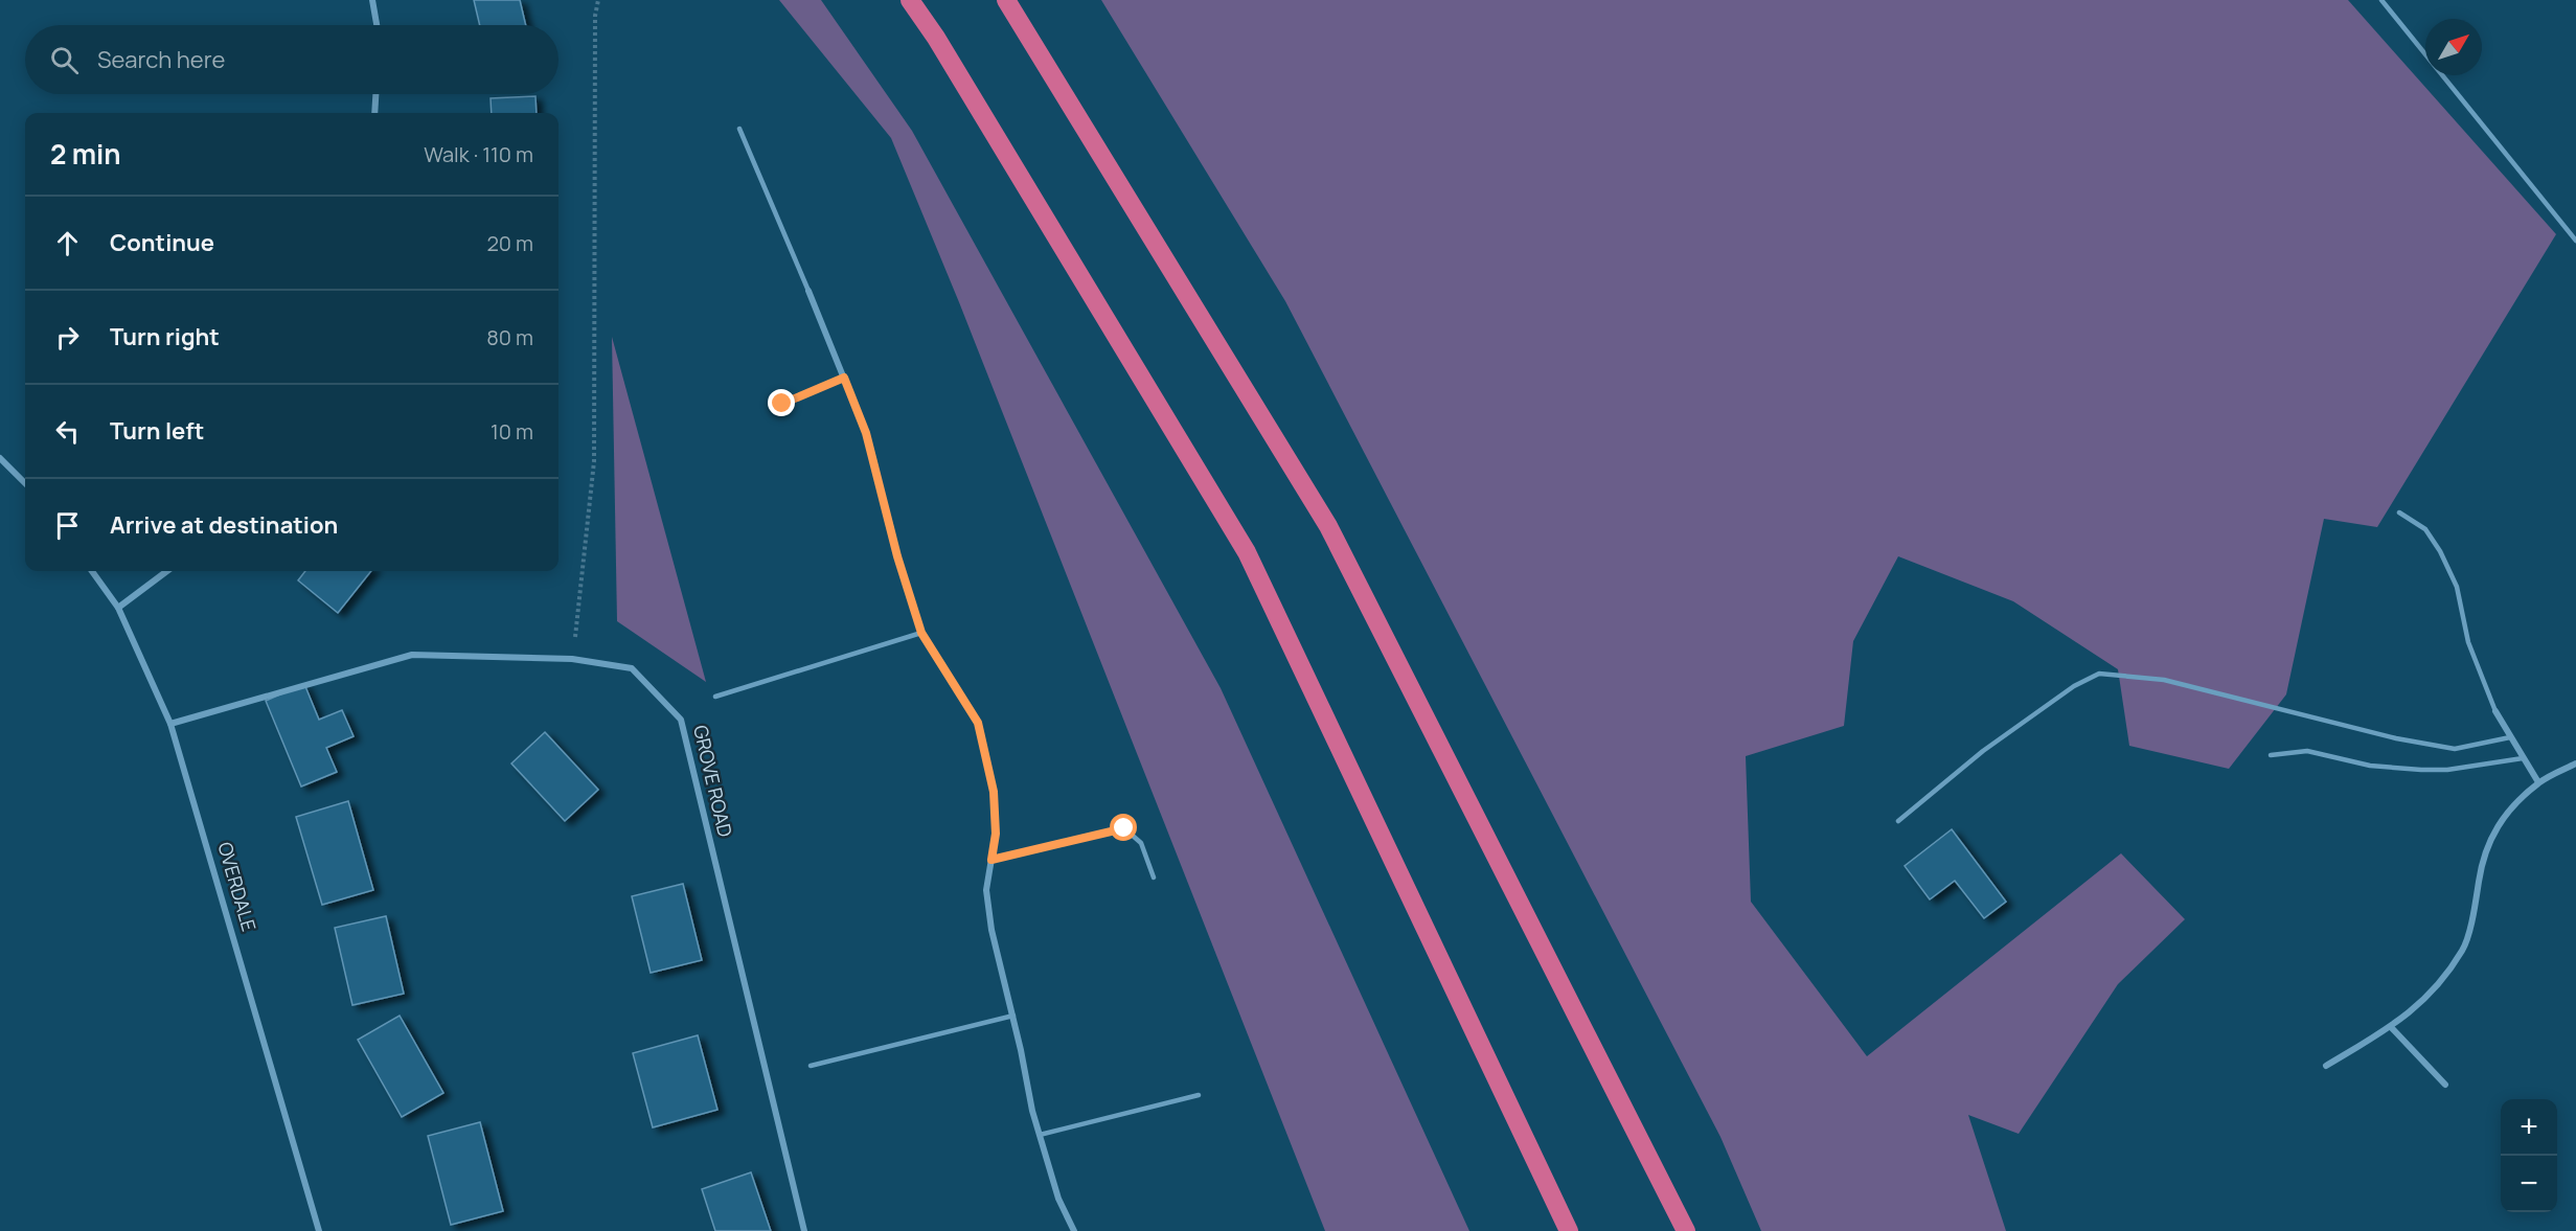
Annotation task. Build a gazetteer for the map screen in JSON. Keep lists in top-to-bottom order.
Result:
{
  "streets": {
    "street": ["GROVE ROAD", "OVERDALE"]
  },
  "crossings": [
    ["GROVE ROAD", "OVERDALE"]
  ],
  "north": "top right",
  "page": {
    "search": "Search here",
    "heading": ["2 min", "Walk · 110 m"],
    "list": [
      ["Continue", "20 m"],
      ["Turn right", "80 m"],
      ["Turn left", "10 m"],
      "Arrive at destination"
    ],
    "map_buttons": ["+", "−"]
  }
}
